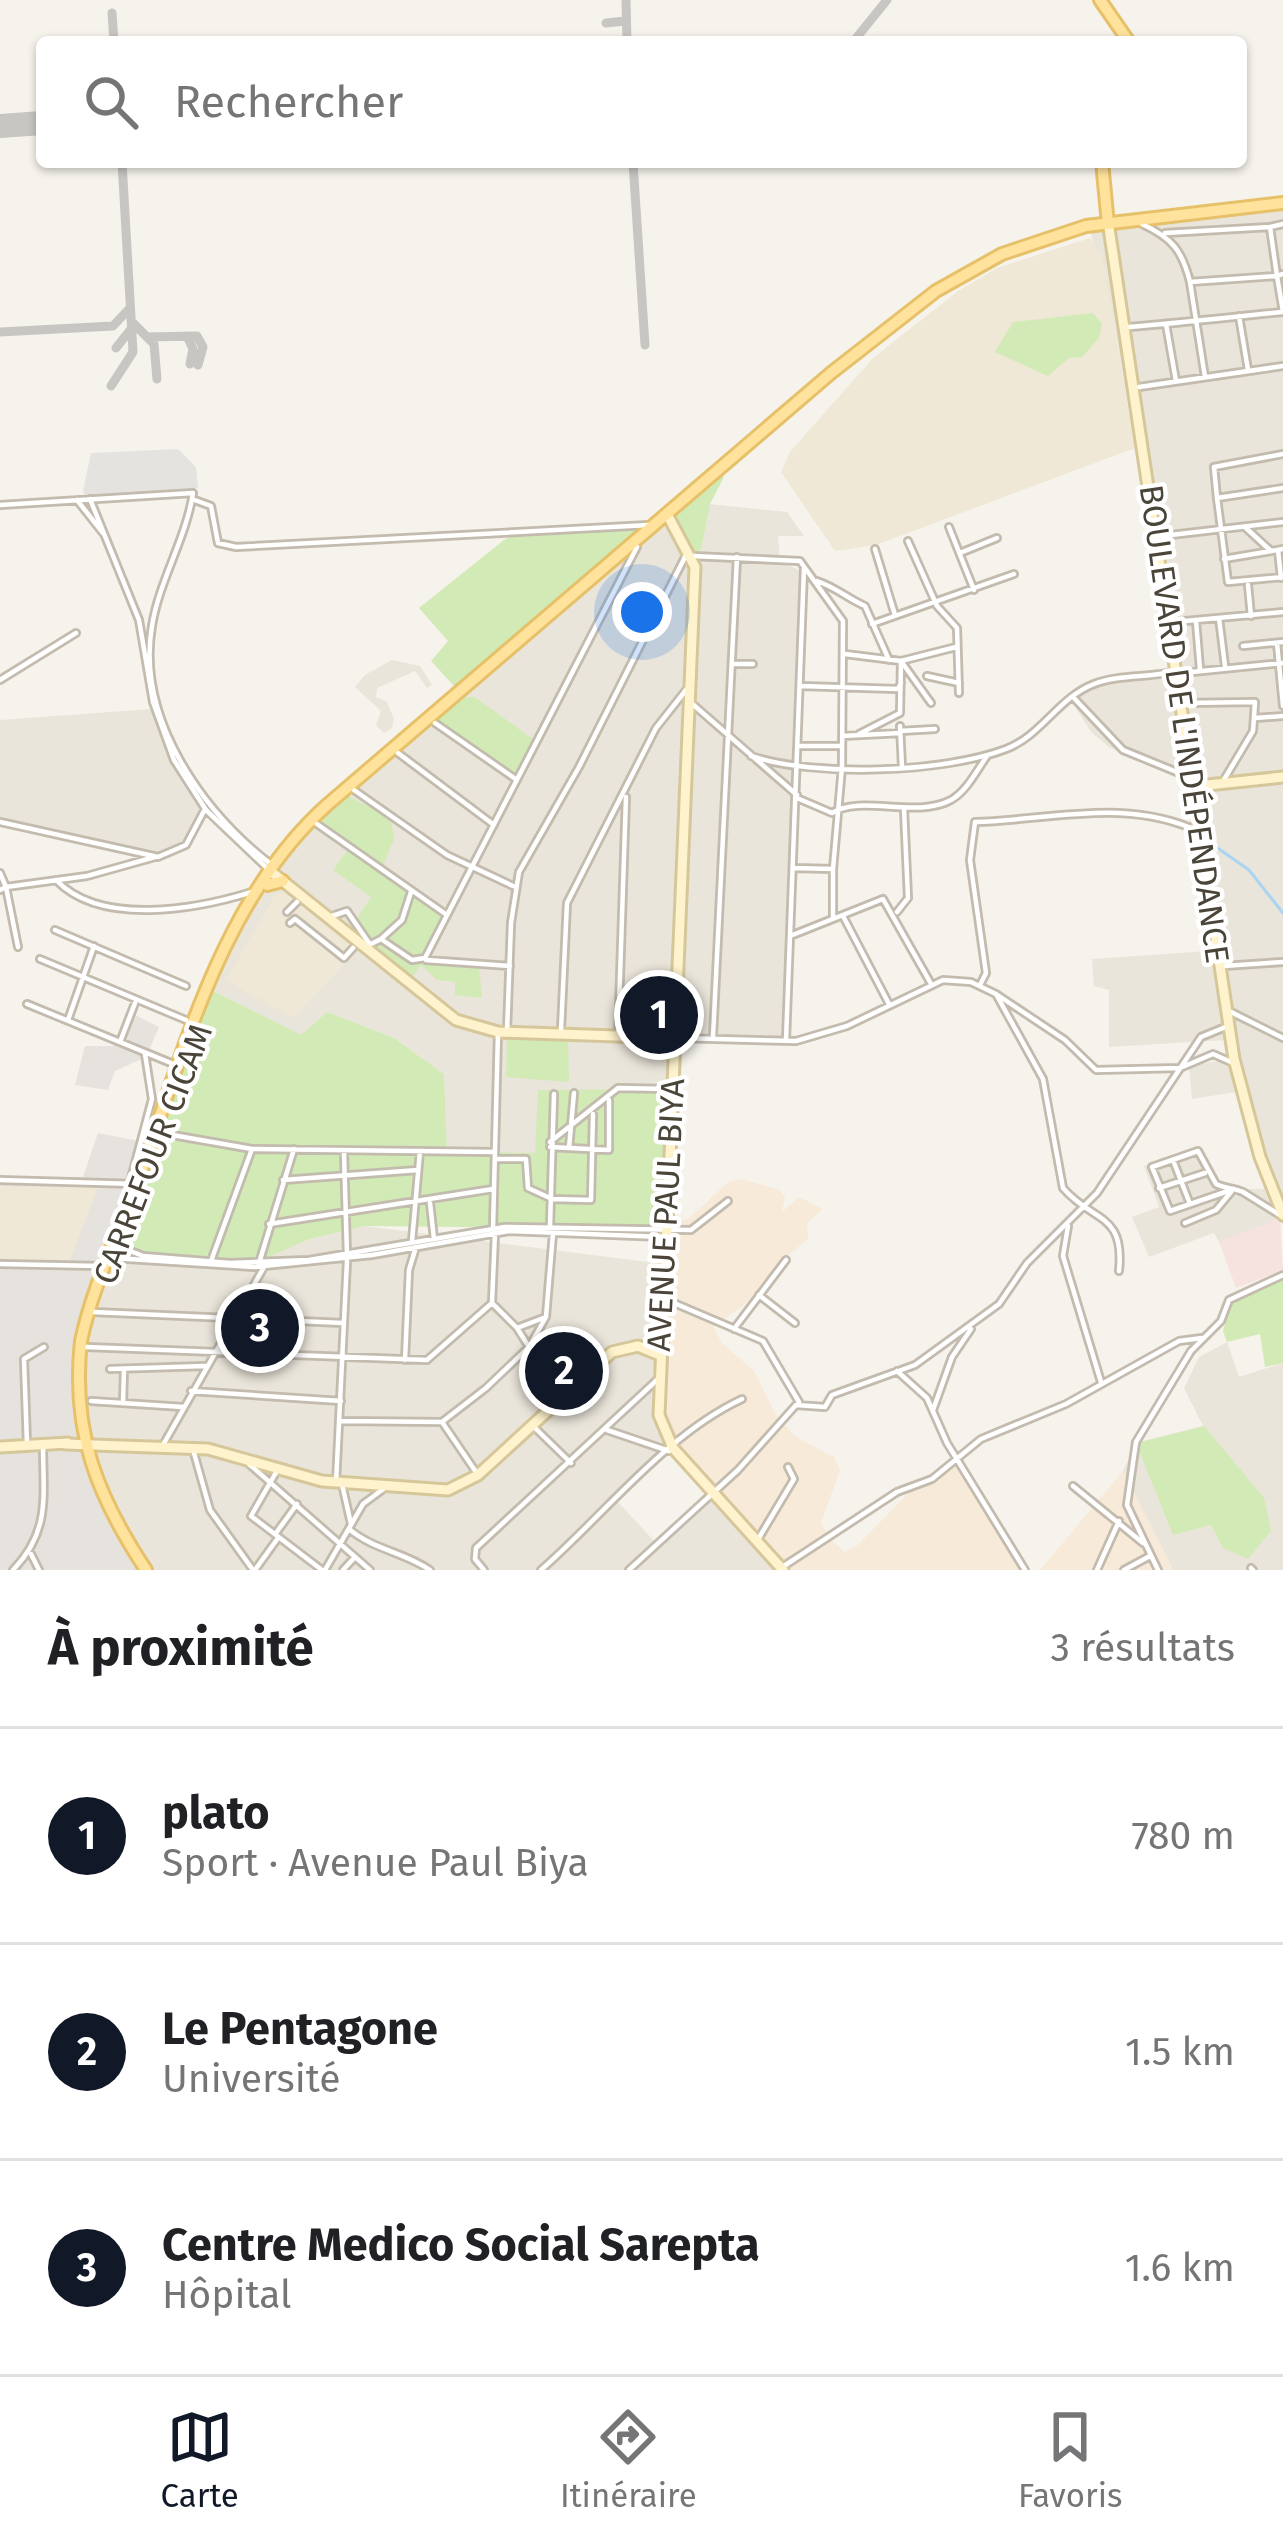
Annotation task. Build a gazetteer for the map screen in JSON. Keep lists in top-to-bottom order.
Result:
{
  "streets": {
    "main road": ["BOULEVARD DE L'INDÉPENDANCE", "CARREFOUR CICAM", "AVENUE PAUL BIYA"]
  },
  "page": {
    "search": "Rechercher",
    "pins": ["1", "3", "2"],
    "heading": ["À proximité", "3 résultats"],
    "list": [
      {
        "mark": "1",
        "name": "plato",
        "note": "Sport · Avenue Paul Biya",
        "value": "780 m"
      },
      {
        "mark": "2",
        "name": "Le Pentagone",
        "note": "Université",
        "value": "1.5 km"
      },
      {
        "mark": "3",
        "name": "Centre Medico Social Sarepta",
        "note": "Hôpital",
        "value": "1.6 km"
      }
    ],
    "nav": ["Carte", "Itinéraire", "Favoris"]
  }
}
